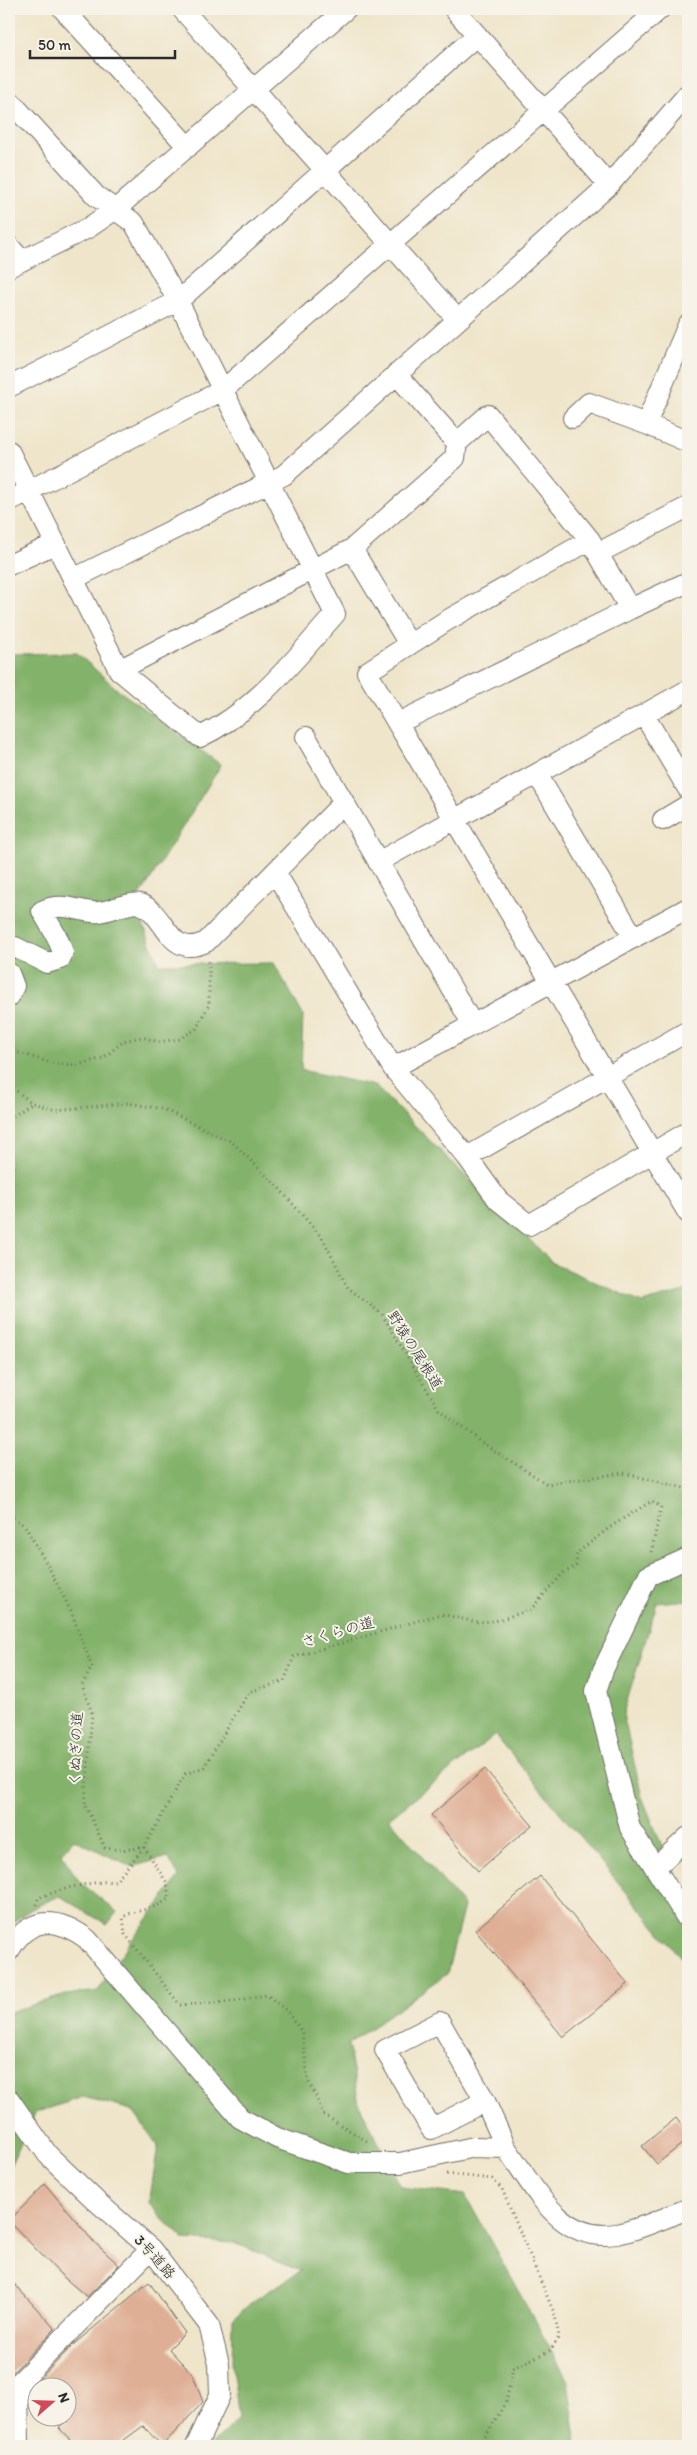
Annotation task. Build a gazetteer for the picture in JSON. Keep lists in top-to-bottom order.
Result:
{
  "streets": {
    "street": ["3号道路"],
    "path": ["野猿の尾根道", "さくらの道", "くぬぎの道"]
  },
  "crossings": [
    ["さくらの道", "くぬぎの道"]
  ],
  "scale_bar": "50 m",
  "north": "right"
}
